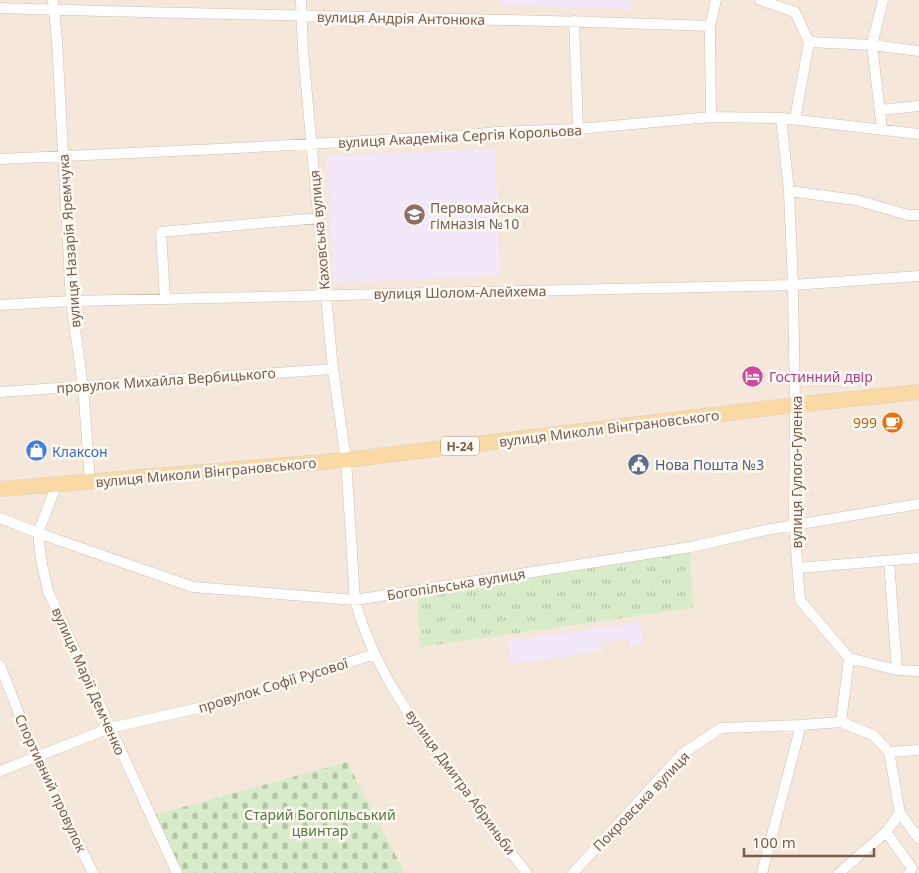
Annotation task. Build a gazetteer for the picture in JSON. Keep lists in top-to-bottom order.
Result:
{
  "streets": {
    "main road": ["вулиця Миколи Вінграновського", "Н-24"],
    "street": [
      "вулиця Андрія Антонюка",
      "вулиця Академіка Сергія Корольова",
      "Каховська вулиця",
      "вулиця Назарія Яремчука",
      "вулиця Шолом-Алейхема",
      "провулок Михайла Вербицького",
      "вулиця Гулого-Гуленка",
      "Богопільська вулиця",
      "вулиця Марії Демченко",
      "провулок Софії Русової",
      "вулиця Дмитра Абриньби",
      "Спортивний провулок",
      "Покровська вулиця"
    ]
  },
  "crossings": [
    ["вулиця Андрія Антонюка", "Каховська вулиця"],
    ["вулиця Андрія Антонюка", "вулиця Назарія Яремчука"],
    ["вулиця Академіка Сергія Корольова", "Каховська вулиця"],
    ["вулиця Академіка Сергія Корольова", "вулиця Назарія Яремчука"],
    ["вулиця Академіка Сергія Корольова", "вулиця Гулого-Гуленка"],
    ["Каховська вулиця", "вулиця Шолом-Алейхема"],
    ["Каховська вулиця", "провулок Михайла Вербицького"],
    ["Каховська вулиця", "вулиця Миколи Вінграновського"],
    ["Каховська вулиця", "вулиця Дмитра Абриньби"],
    ["вулиця Назарія Яремчука", "вулиця Шолом-Алейхема"],
    ["вулиця Назарія Яремчука", "провулок Михайла Вербицького"],
    ["вулиця Назарія Яремчука", "вулиця Миколи Вінграновського"],
    ["вулиця Шолом-Алейхема", "вулиця Гулого-Гуленка"],
    ["вулиця Миколи Вінграновського", "вулиця Гулого-Гуленка"],
    ["вулиця Миколи Вінграновського", "вулиця Марії Демченко"],
    ["вулиця Миколи Вінграновського", "вулиця Дмитра Абриньби"],
    ["вулиця Гулого-Гуленка", "Богопільська вулиця"],
    ["Богопільська вулиця", "вулиця Марії Демченко"],
    ["Богопільська вулиця", "вулиця Дмитра Абриньби"],
    ["вулиця Марії Демченко", "провулок Софії Русової"],
    ["провулок Софії Русової", "вулиця Дмитра Абриньби"],
    ["провулок Софії Русової", "Спортивний провулок"]
  ],
  "parks": ["Старий Богопільський цвинтар"],
  "places": {
    "school or university": ["Первомайська гімназія №10"],
    "hotel": ["Гостинний двір"],
    "cafe": ["999"],
    "shop": ["Клаксон"],
    "public building": ["Нова Пошта №3"]
  },
  "scale_bar": "100 m"
}
